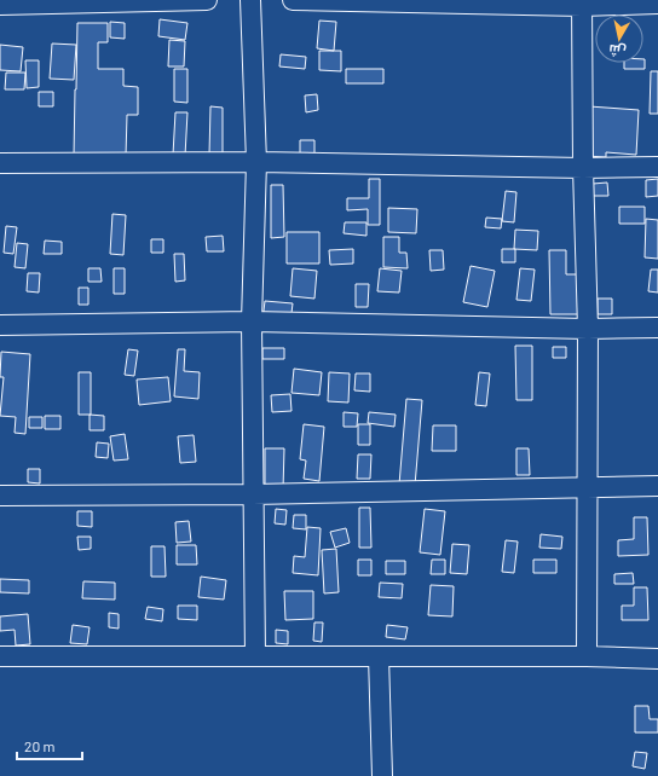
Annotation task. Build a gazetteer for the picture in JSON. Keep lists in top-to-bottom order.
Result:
{
  "scale_bar": "20 m",
  "north": "bottom"
}
